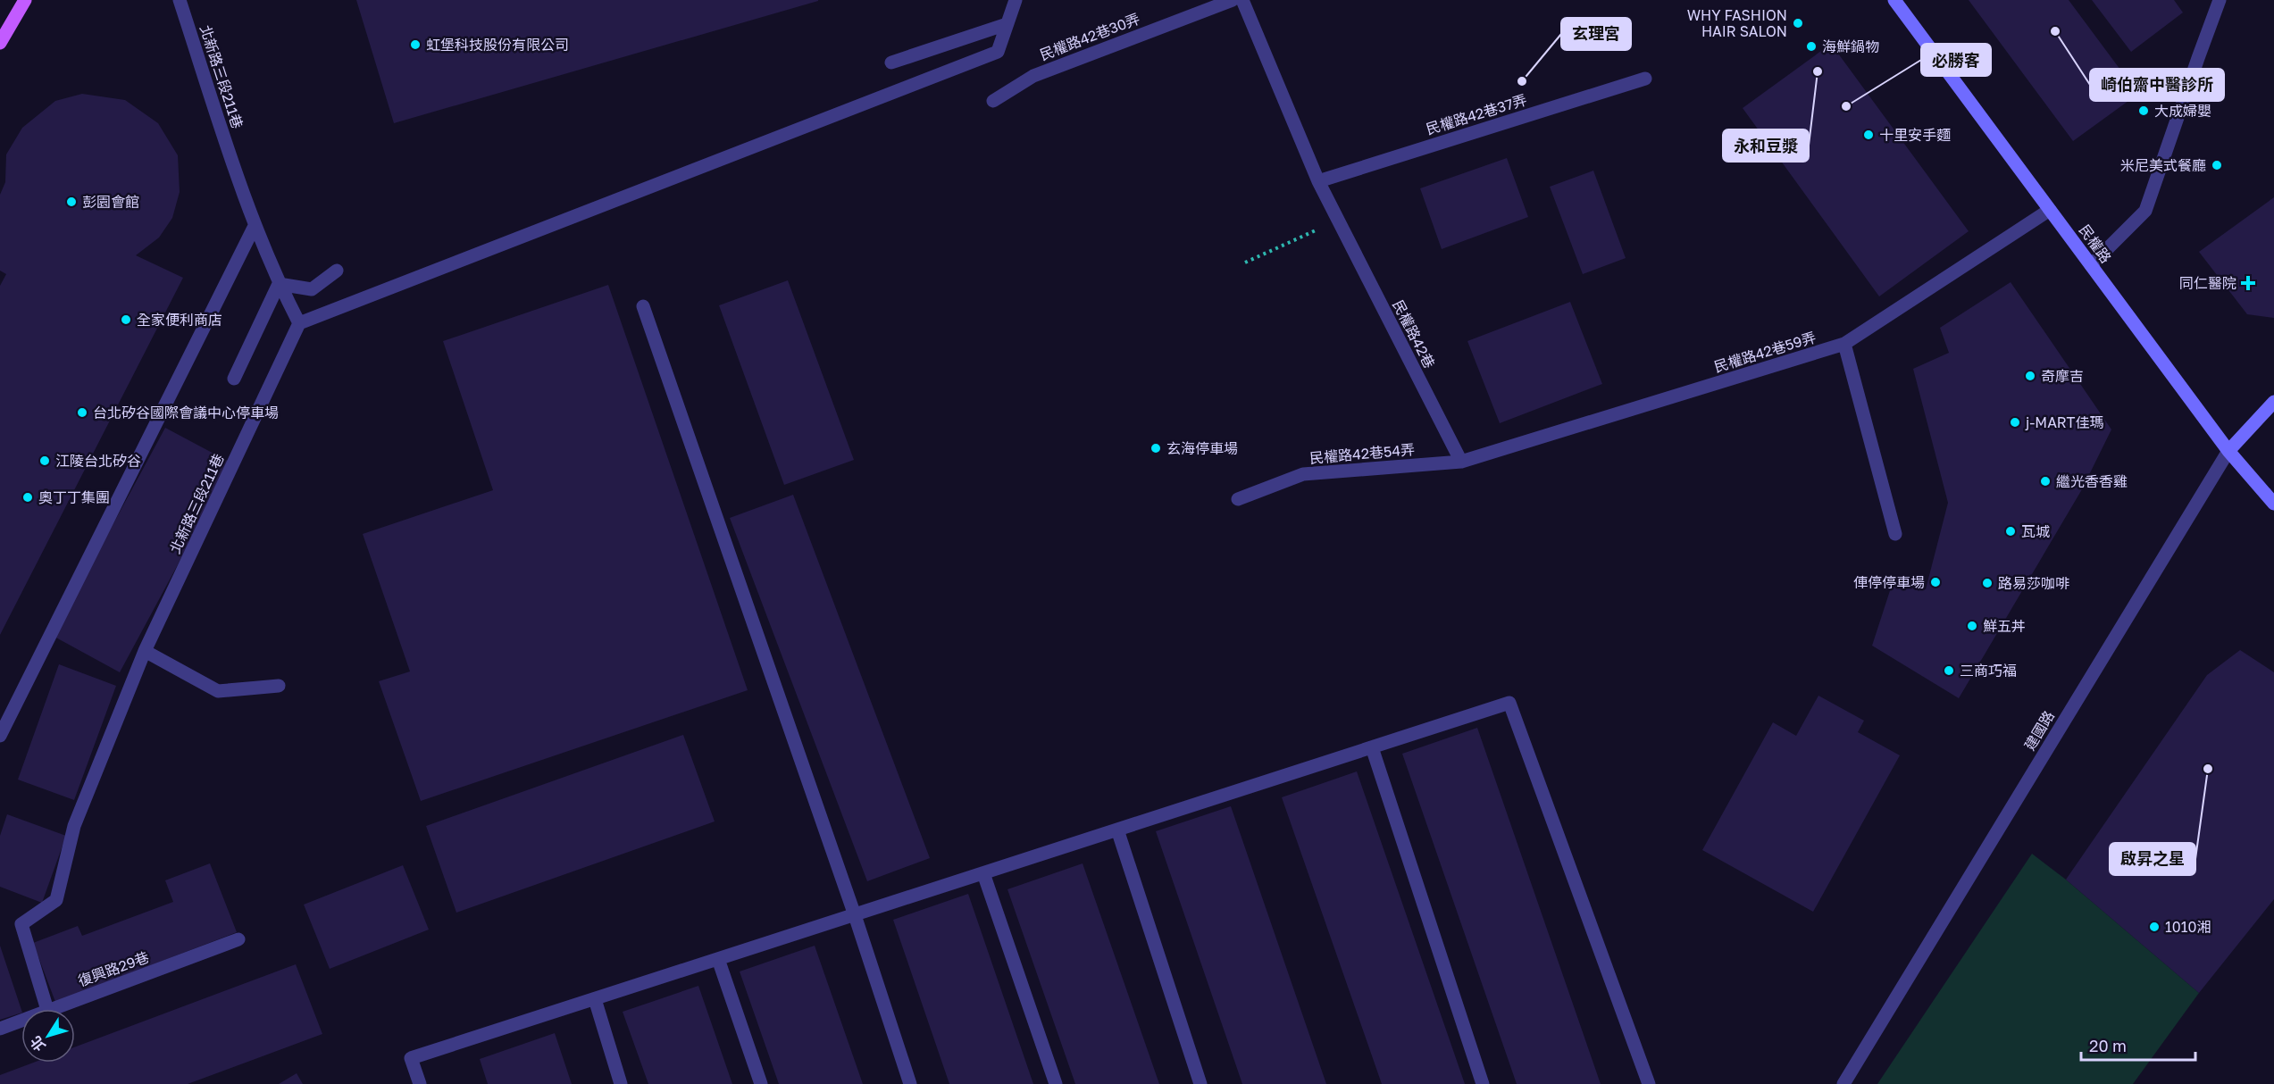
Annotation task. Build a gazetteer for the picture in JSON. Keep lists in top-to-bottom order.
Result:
{
  "streets": {
    "street": [
      "民權路42巷30弄",
      "北新路三段211巷",
      "民權路42巷37弄",
      "民權路",
      "民權路42巷",
      "民權路42巷59弄",
      "民權路42巷54弄",
      "建國路",
      "復興路29巷"
    ]
  },
  "crossings": [
    ["民權路42巷37弄", "民權路42巷"],
    ["民權路", "民權路42巷59弄"],
    ["民權路", "建國路"],
    ["民權路42巷", "民權路42巷59弄"],
    ["民權路42巷", "民權路42巷54弄"],
    ["民權路42巷59弄", "民權路42巷54弄"]
  ],
  "places": {
    "other": [
      "WHY FASHION HAIR SALON",
      "崎伯齋中醫診所",
      "虹堡科技股份有限公司",
      "海鮮鍋物",
      "永和豆漿",
      "玄理宮",
      "必勝客",
      "大成婦嬰",
      "十里安手麵",
      "米尼美式餐廳",
      "彭園會館",
      "全家便利商店",
      "奇摩吉",
      "台北矽谷國際會議中心停車場",
      "j-MART佳瑪",
      "玄海停車場",
      "江陵台北矽谷",
      "繼光香香雞",
      "奧丁丁集團",
      "瓦城",
      "俥停停車場",
      "路易莎咖啡",
      "鮮五丼",
      "三商巧福",
      "啟昇之星",
      "1010湘"
    ],
    "health": ["同仁醫院"]
  },
  "scale_bar": "20 m",
  "north": "bottom left"
}
